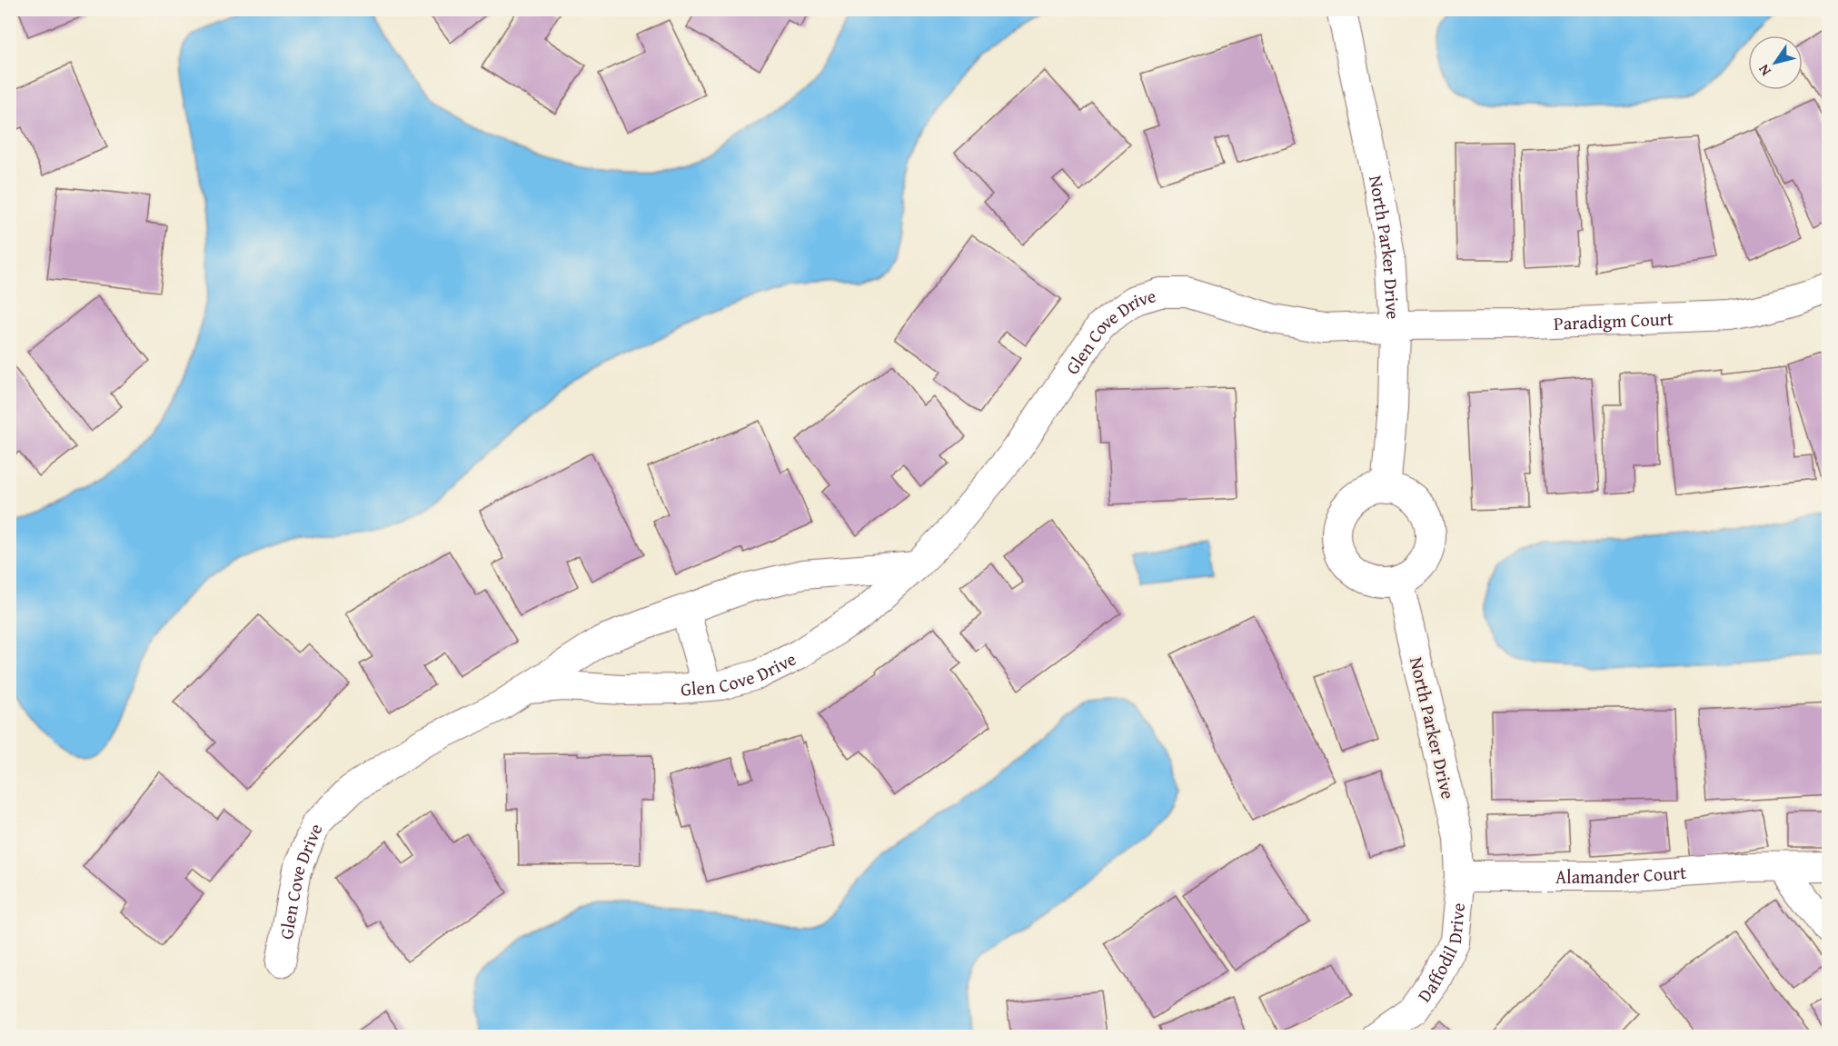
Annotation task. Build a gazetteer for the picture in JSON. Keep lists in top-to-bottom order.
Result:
{
  "streets": {
    "street": [
      "North Parker Drive",
      "Paradigm Court",
      "Glen Cove Drive",
      "Alamander Court",
      "Daffodil Drive"
    ]
  },
  "crossings": [
    ["North Parker Drive", "Paradigm Court"],
    ["North Parker Drive", "Glen Cove Drive"],
    ["North Parker Drive", "Alamander Court"],
    ["North Parker Drive", "Daffodil Drive"],
    ["Paradigm Court", "Glen Cove Drive"],
    ["Alamander Court", "Daffodil Drive"]
  ],
  "north": "bottom left"
}
